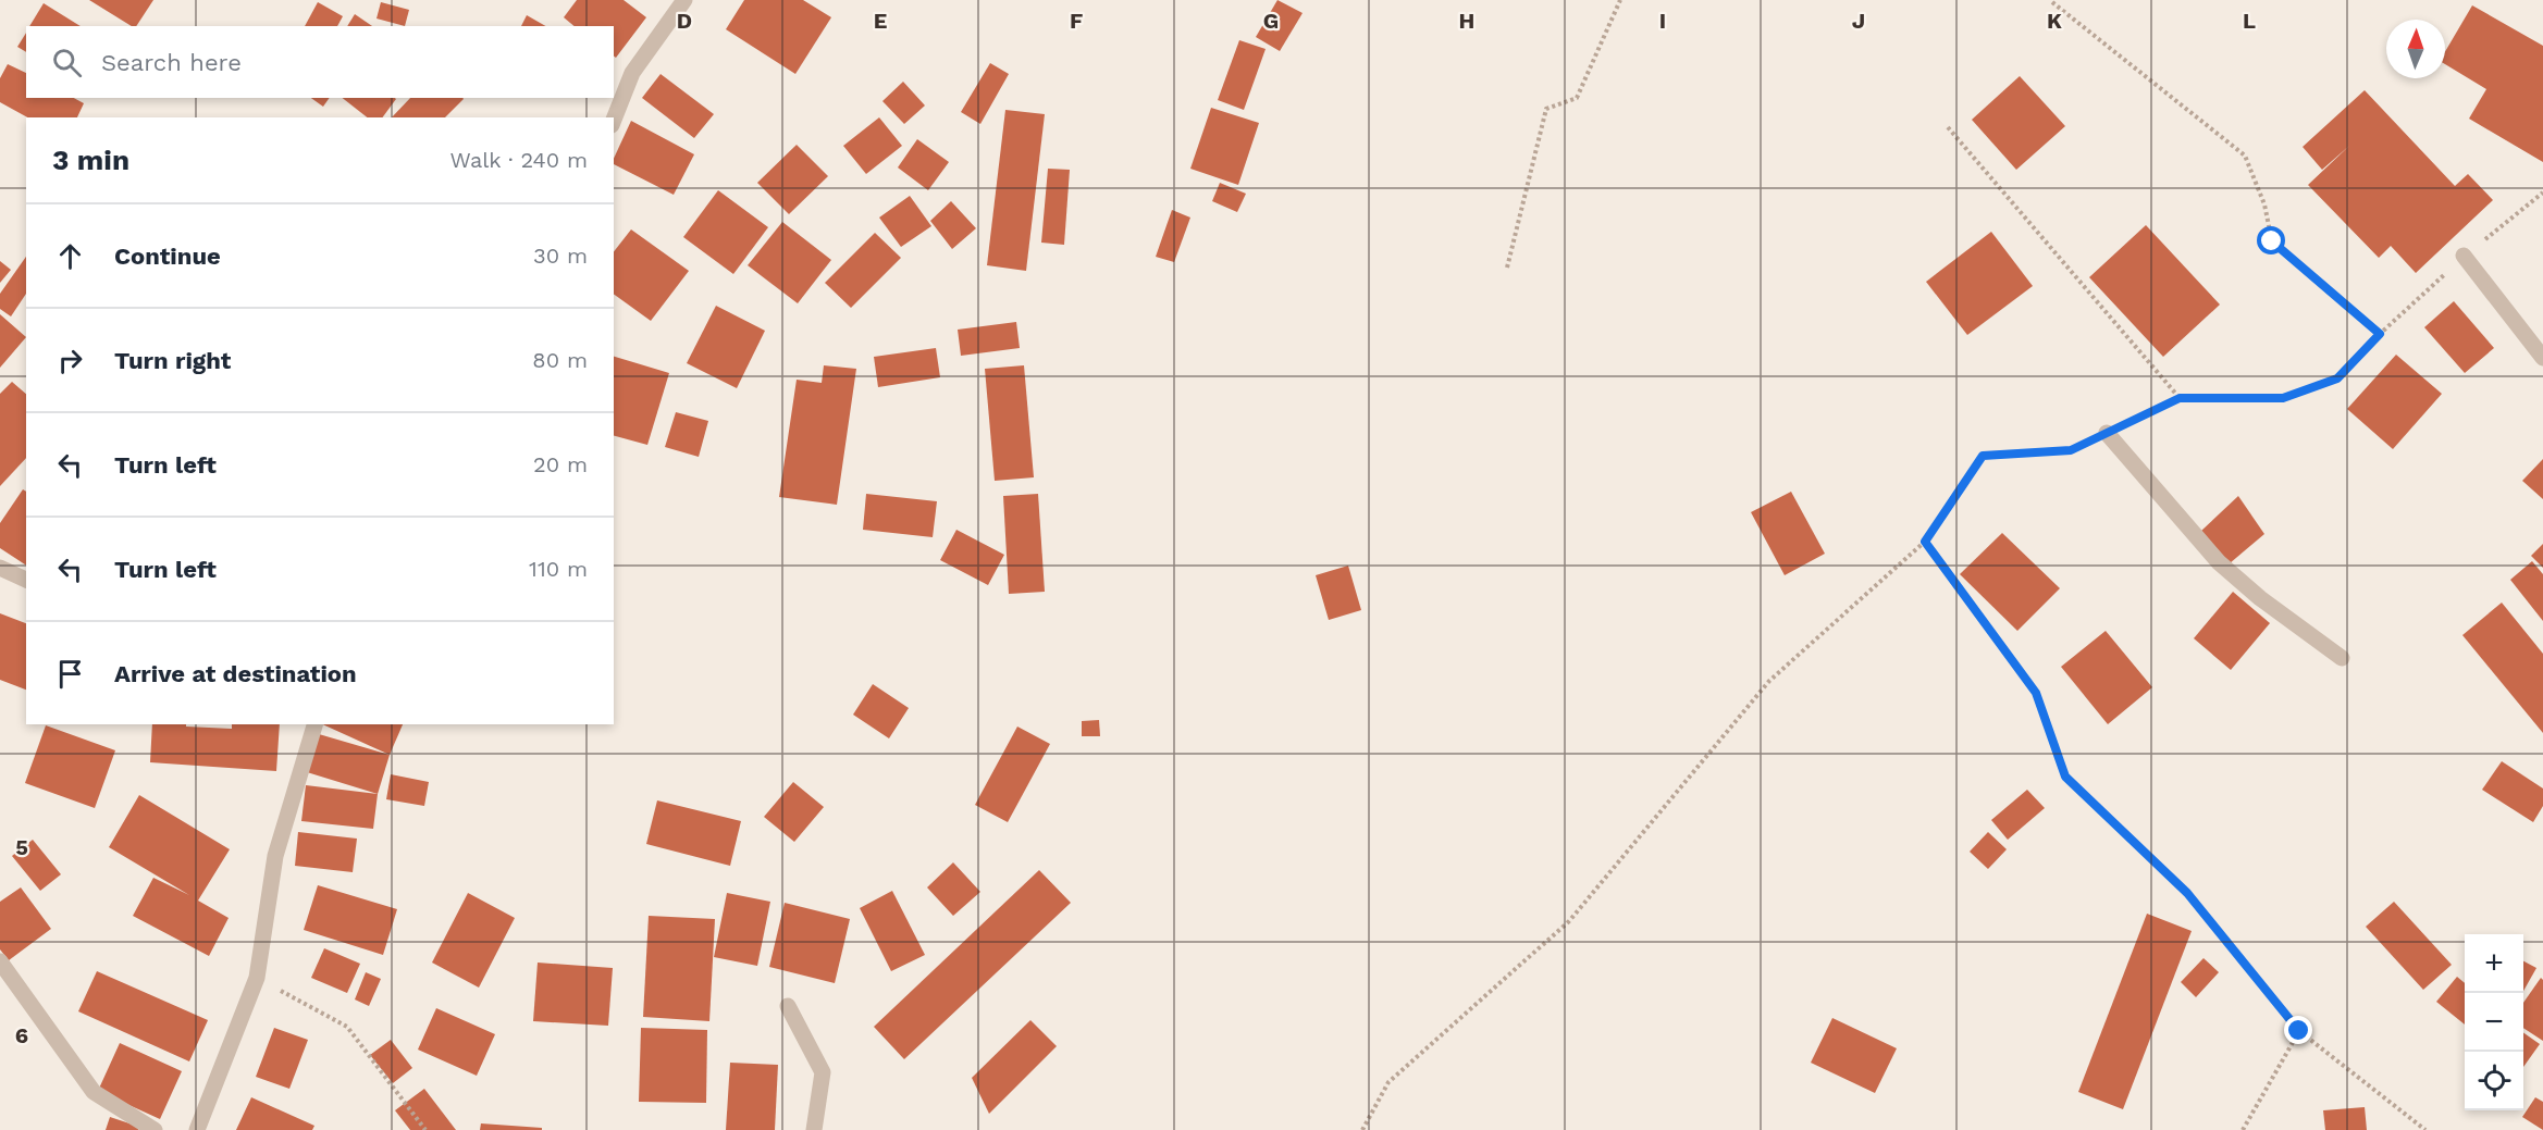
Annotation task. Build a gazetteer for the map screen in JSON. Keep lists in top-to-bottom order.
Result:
{
  "north": "top",
  "page": {
    "search": "Search here",
    "heading": ["3 min", "Walk · 240 m"],
    "list": [
      ["Continue", "30 m"],
      ["Turn right", "80 m"],
      ["Turn left", "20 m"],
      ["Turn left", "110 m"],
      "Arrive at destination"
    ],
    "map_buttons": ["+", "−"]
  },
  "grid": {
    "columns": [
      "D",
      "E",
      "F",
      "G",
      "H",
      "I",
      "J",
      "K",
      "L"
    ],
    "rows": ["5", "6"]
  }
}
